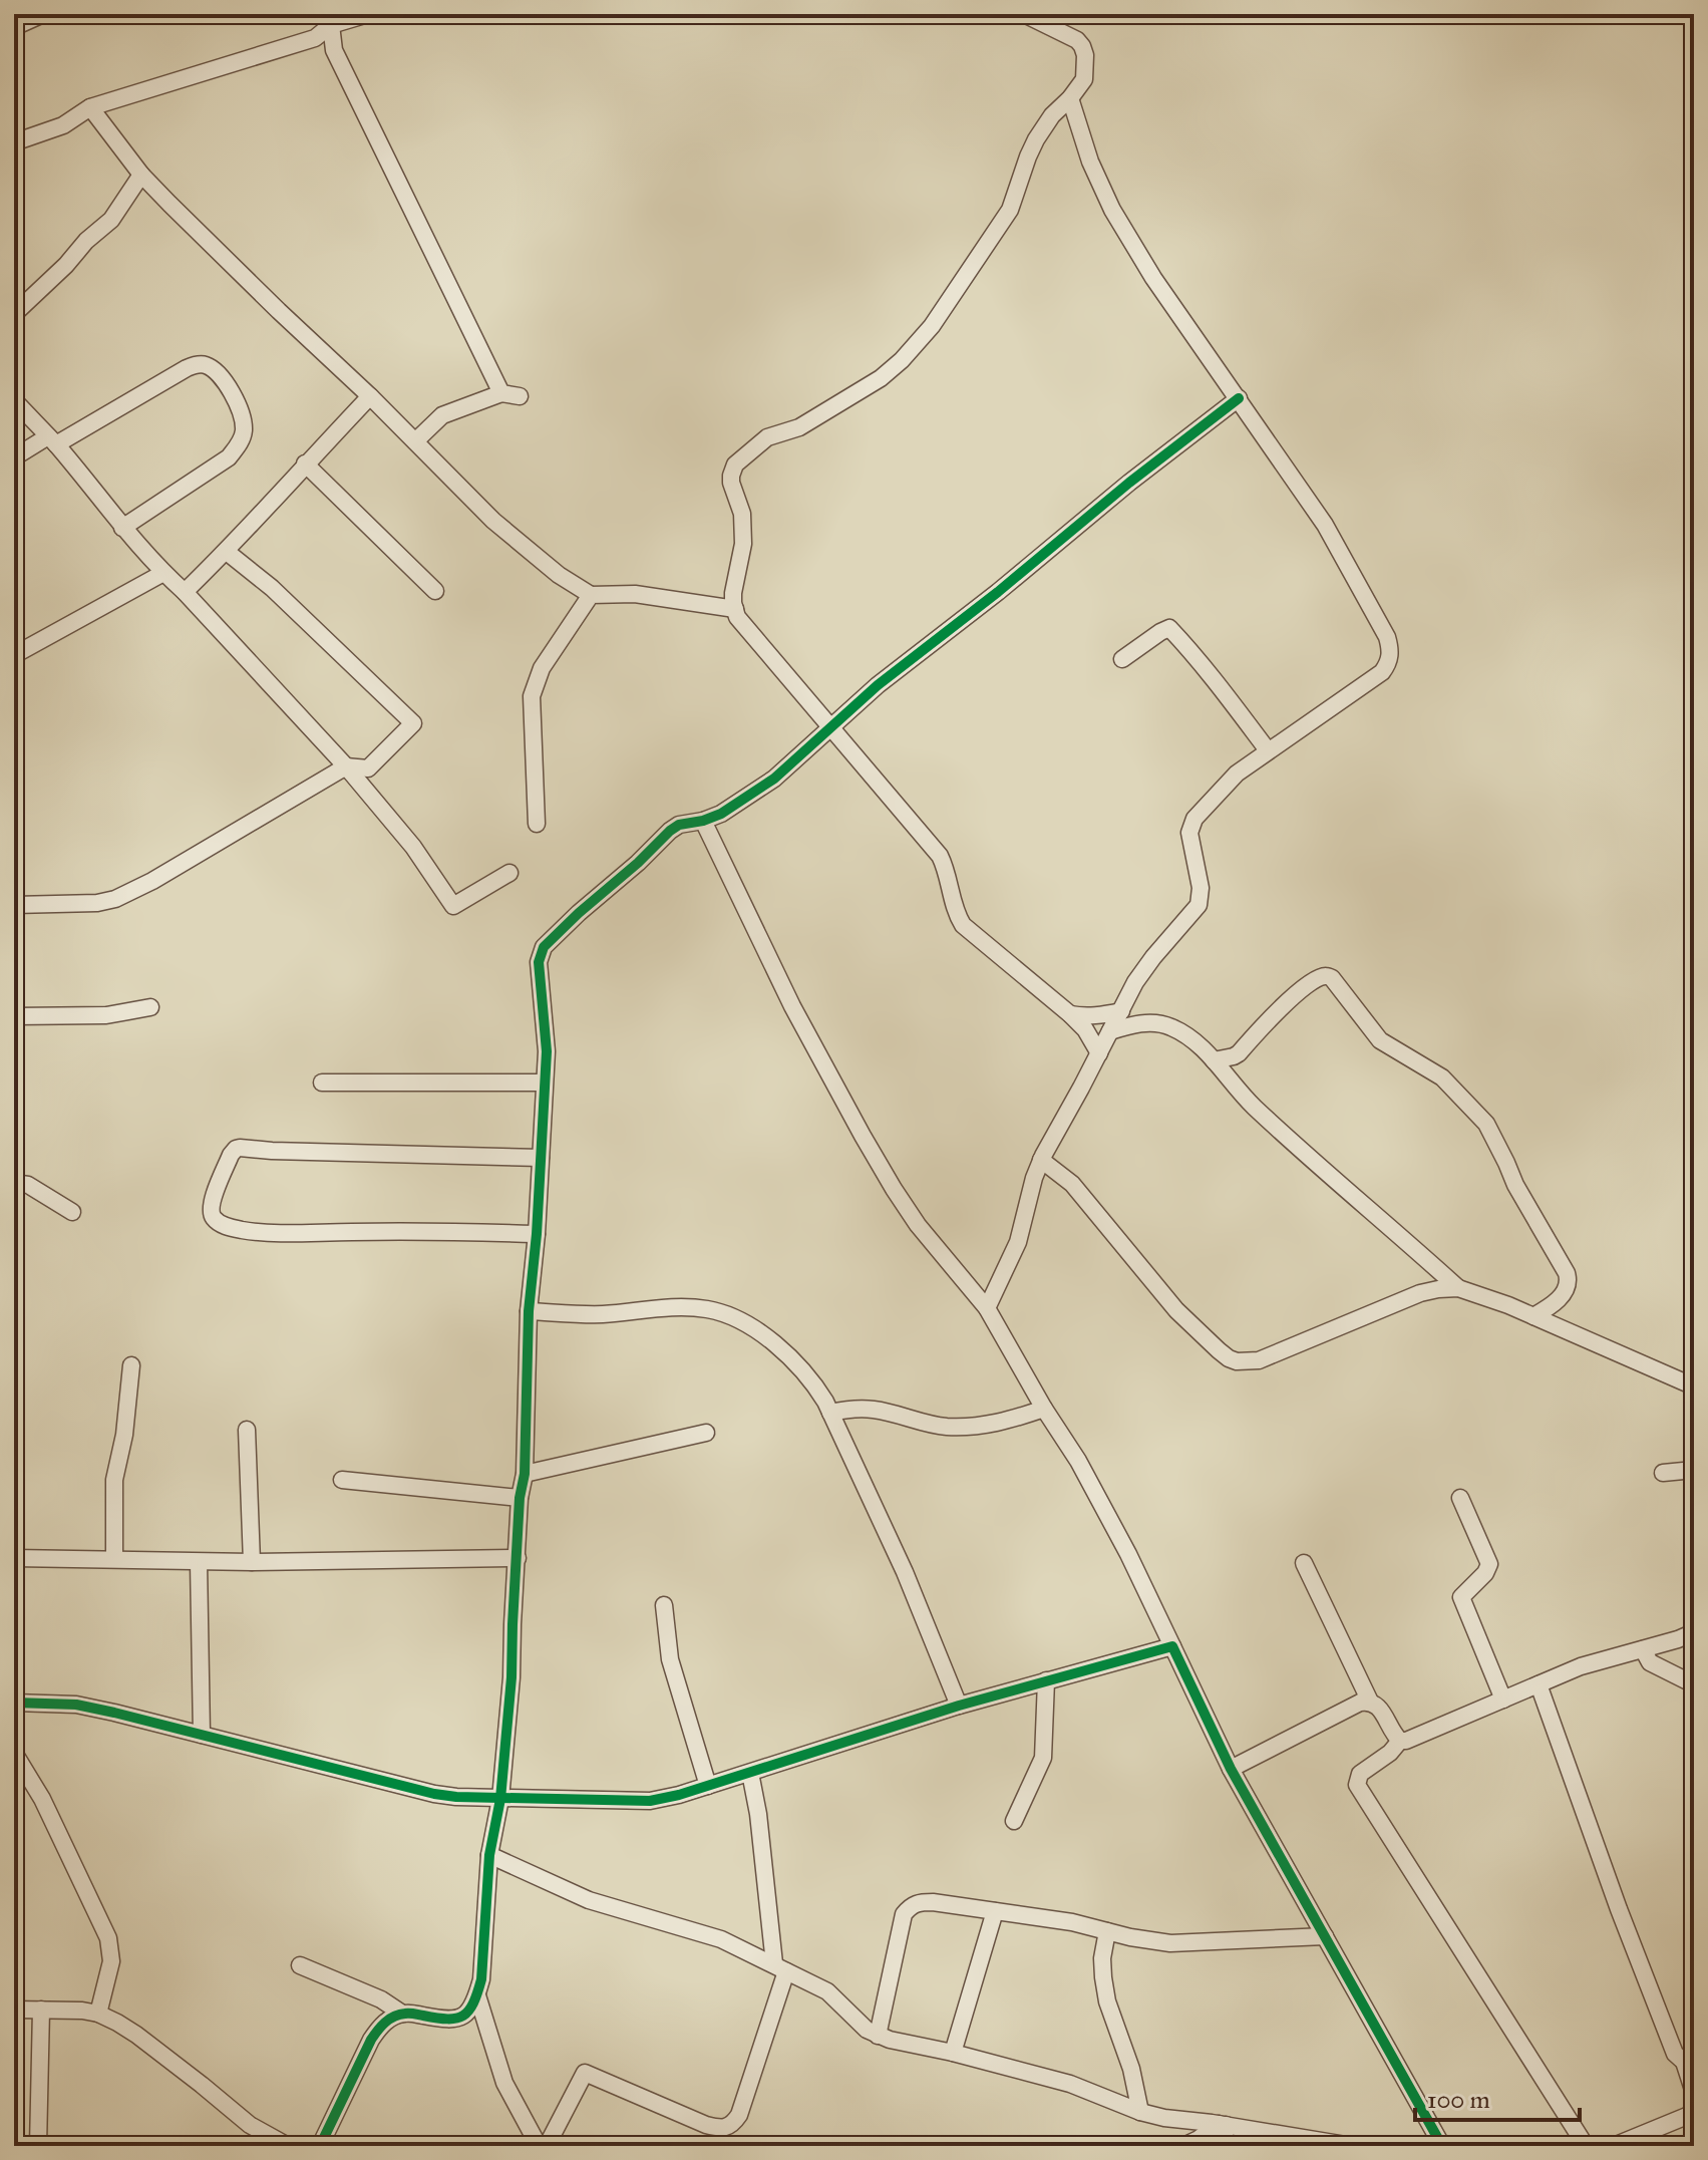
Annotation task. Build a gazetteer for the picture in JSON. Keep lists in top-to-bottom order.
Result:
{
  "scale_bar": "100 m"
}
